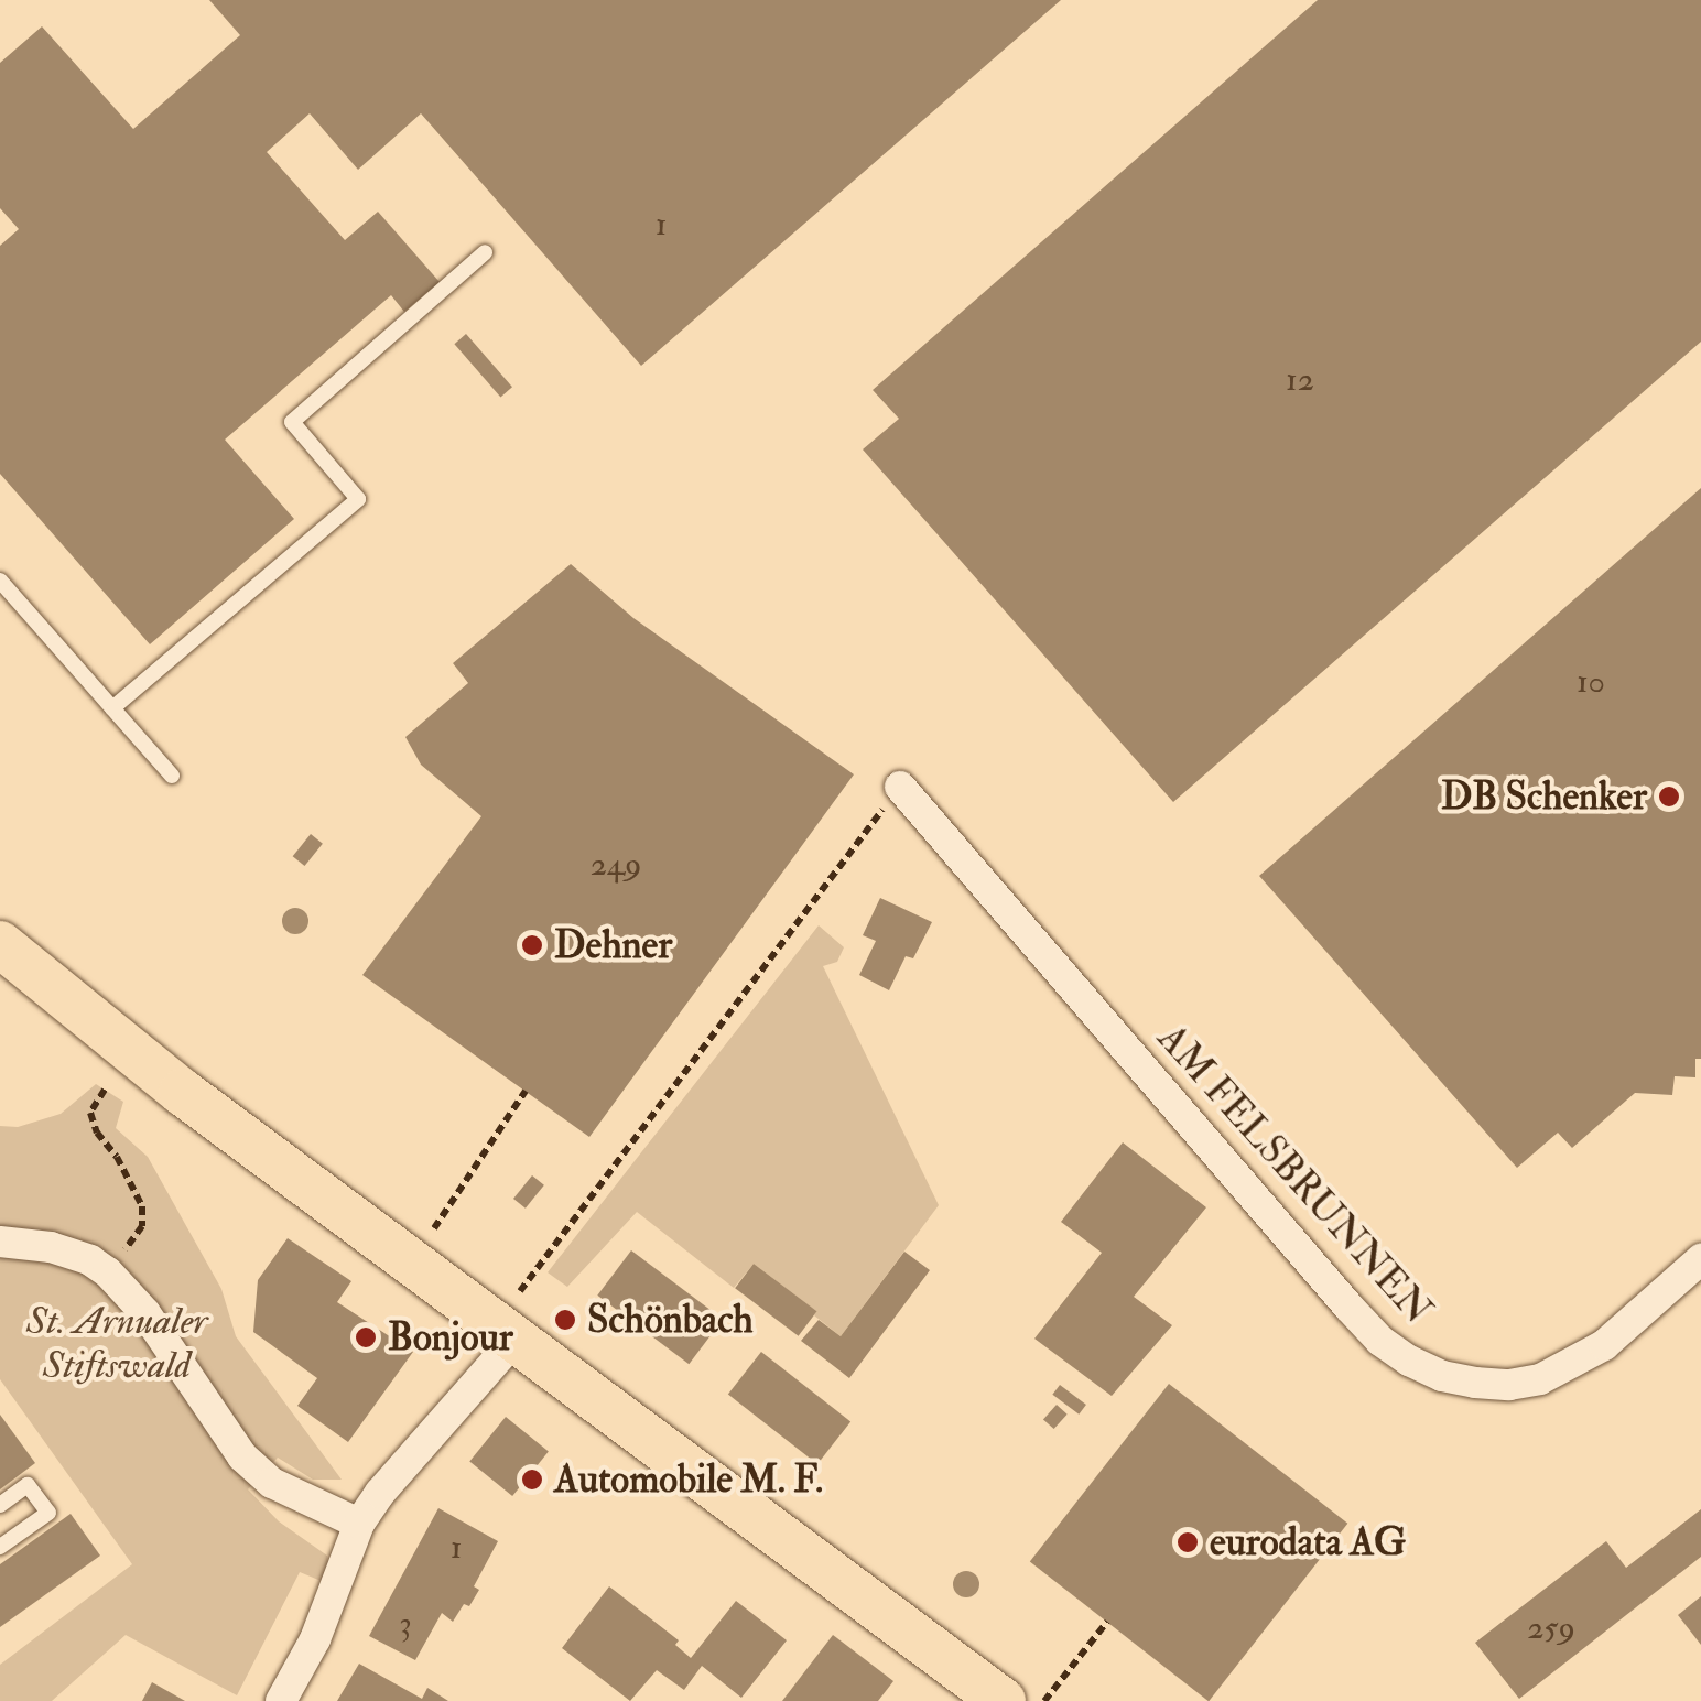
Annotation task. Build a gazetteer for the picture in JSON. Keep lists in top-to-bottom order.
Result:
{
  "streets": {
    "street": ["AM FELSBRUNNEN"]
  },
  "parks": ["St. Arnualer Stiftswald"],
  "places": [
    "DB Schenker",
    "Dehner",
    "Schönbach",
    "Bonjour",
    "Automobile M. F.",
    "eurodata AG"
  ],
  "house_numbers": [
    "1",
    "12",
    "10",
    "249",
    "1",
    "3",
    "259"
  ]
}
